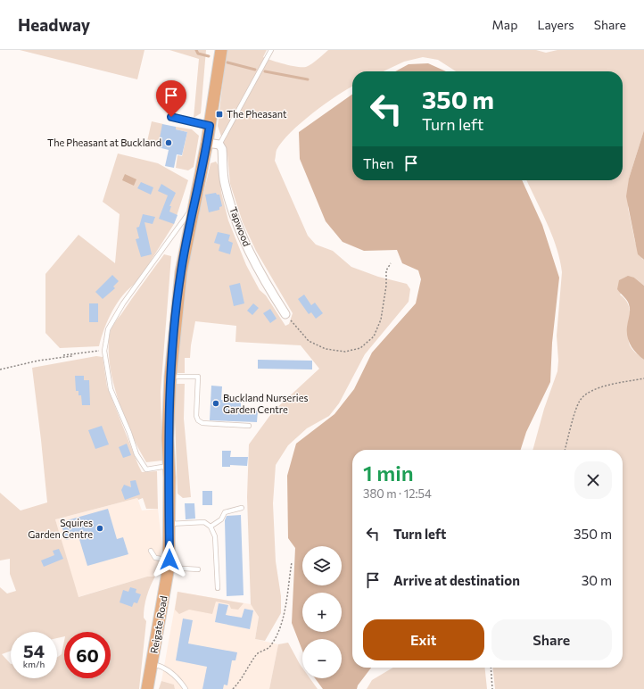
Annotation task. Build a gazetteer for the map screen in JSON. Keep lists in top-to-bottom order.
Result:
{
  "streets": {
    "main road": ["Reigate Road"],
    "street": ["Tapwood"]
  },
  "places": {
    "transit": ["The Pheasant"],
    "other": ["The Pheasant at Buckland", "Buckland Nurseries Garden Centre", "Squires Garden Centre"]
  },
  "page": {
    "header": "Headway",
    "nav": ["Map", "Layers", "Share"],
    "turn": ["350 m", "Turn left"],
    "then": "Then",
    "heading": ["1 min", "380 m · 12:54"],
    "list": [
      {
        "name": "Turn left",
        "value": "350 m"
      },
      {
        "name": "Arrive at destination",
        "value": "30 m"
      }
    ],
    "map_buttons": ["+", "−"],
    "buttons": ["Exit", "Share"],
    "speed": "54 km/h",
    "limit": "60"
  }
}
